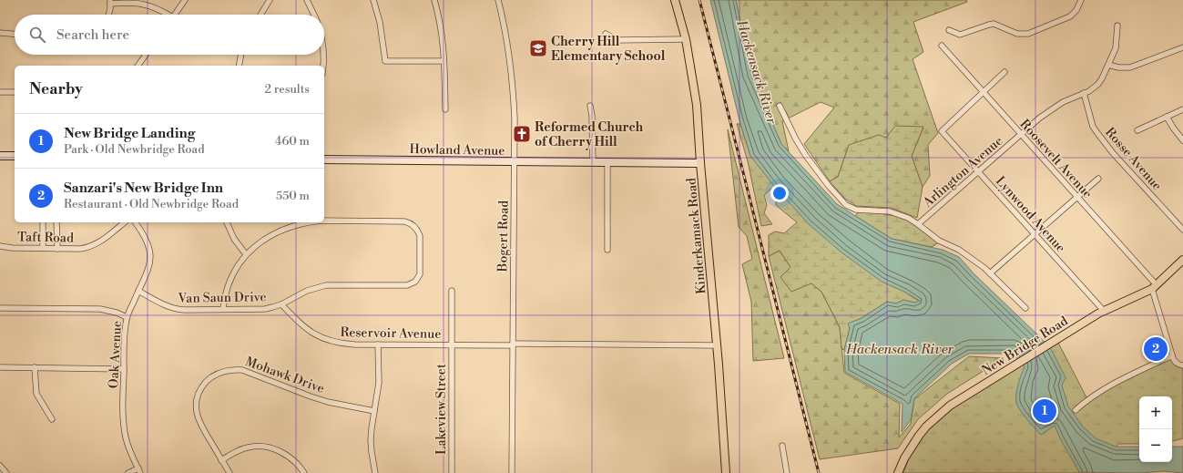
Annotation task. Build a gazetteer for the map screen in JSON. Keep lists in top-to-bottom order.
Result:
{
  "streets": {
    "main road": ["Kinderkamack Road", "New Bridge Road"],
    "street": [
      "Howland Avenue",
      "Roosevelt Avenue",
      "Rosse Avenue",
      "Arlington Avenue",
      "Lynwood Avenue",
      "Bogert Road",
      "Taft Road",
      "Van Saun Drive",
      "Reservoir Avenue",
      "Oak Avenue",
      "Mohawk Drive",
      "Lakeview Street"
    ]
  },
  "crossings": [
    ["Howland Avenue", "Bogert Road"],
    ["Howland Avenue", "Kinderkamack Road"],
    ["Roosevelt Avenue", "Arlington Avenue"],
    ["Roosevelt Avenue", "Lynwood Avenue"],
    ["Roosevelt Avenue", "New Bridge Road"],
    ["Rosse Avenue", "Arlington Avenue"],
    ["Arlington Avenue", "Lynwood Avenue"],
    ["Lynwood Avenue", "New Bridge Road"],
    ["Bogert Road", "Reservoir Avenue"],
    ["Kinderkamack Road", "Reservoir Avenue"],
    ["Van Saun Drive", "Reservoir Avenue"],
    ["Van Saun Drive", "Oak Avenue"],
    ["Reservoir Avenue", "Lakeview Street"]
  ],
  "water": ["Hackensack River"],
  "places": {
    "school or university": ["Cherry Hill Elementary School"],
    "church": ["Reformed Church of Cherry Hill"]
  },
  "page": {
    "search": "Search here",
    "heading": ["Nearby", "2 results"],
    "list": [
      {
        "mark": "1",
        "name": "New Bridge Landing",
        "note": "Park · Old Newbridge Road",
        "value": "460 m"
      },
      {
        "mark": "2",
        "name": "Sanzari's New Bridge Inn",
        "note": "Restaurant · Old Newbridge Road",
        "value": "550 m"
      }
    ],
    "pins": ["2", "1"],
    "map_buttons": ["+", "−"]
  }
}
